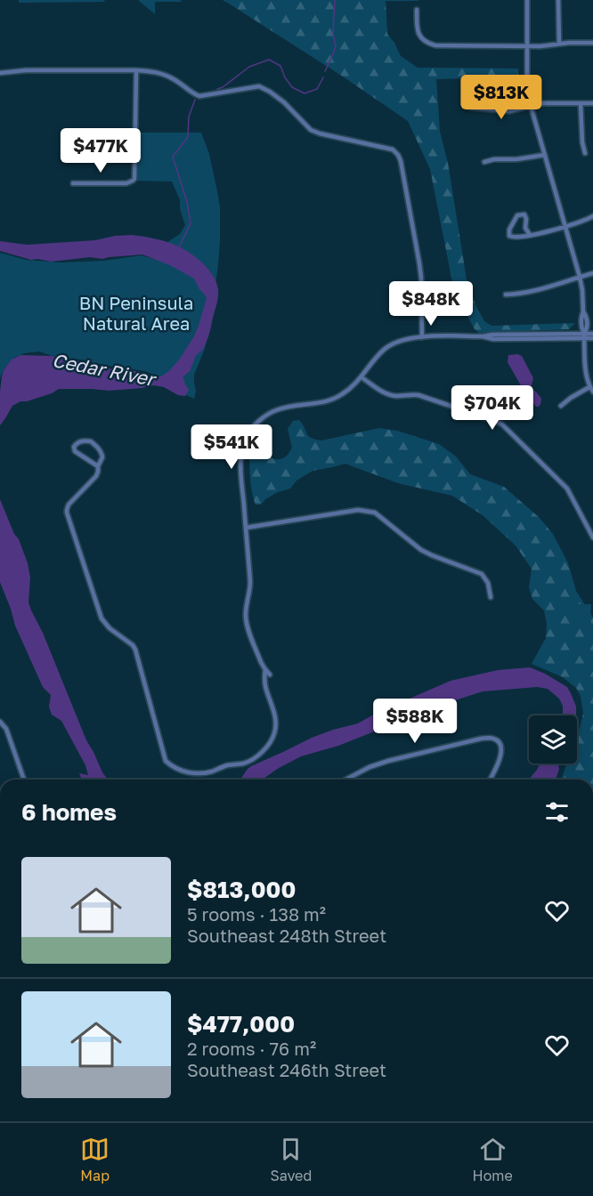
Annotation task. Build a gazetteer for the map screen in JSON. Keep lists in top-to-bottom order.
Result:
{
  "water": ["Cedar River"],
  "parks": ["BN Peninsula Natural Area"],
  "page": {
    "price": [
      "$813K",
      "$477K",
      "$848K",
      "$704K",
      "$541K",
      "$588K"
    ],
    "heading": "6 homes",
    "list": [
      {
        "name": "$813,000",
        "note": "5 rooms · 138 m² · Southeast 248th Street"
      },
      {
        "name": "$477,000",
        "note": "2 rooms · 76 m² · Southeast 246th Street"
      }
    ],
    "tabs": ["Map", "Saved", "Home"]
  }
}
